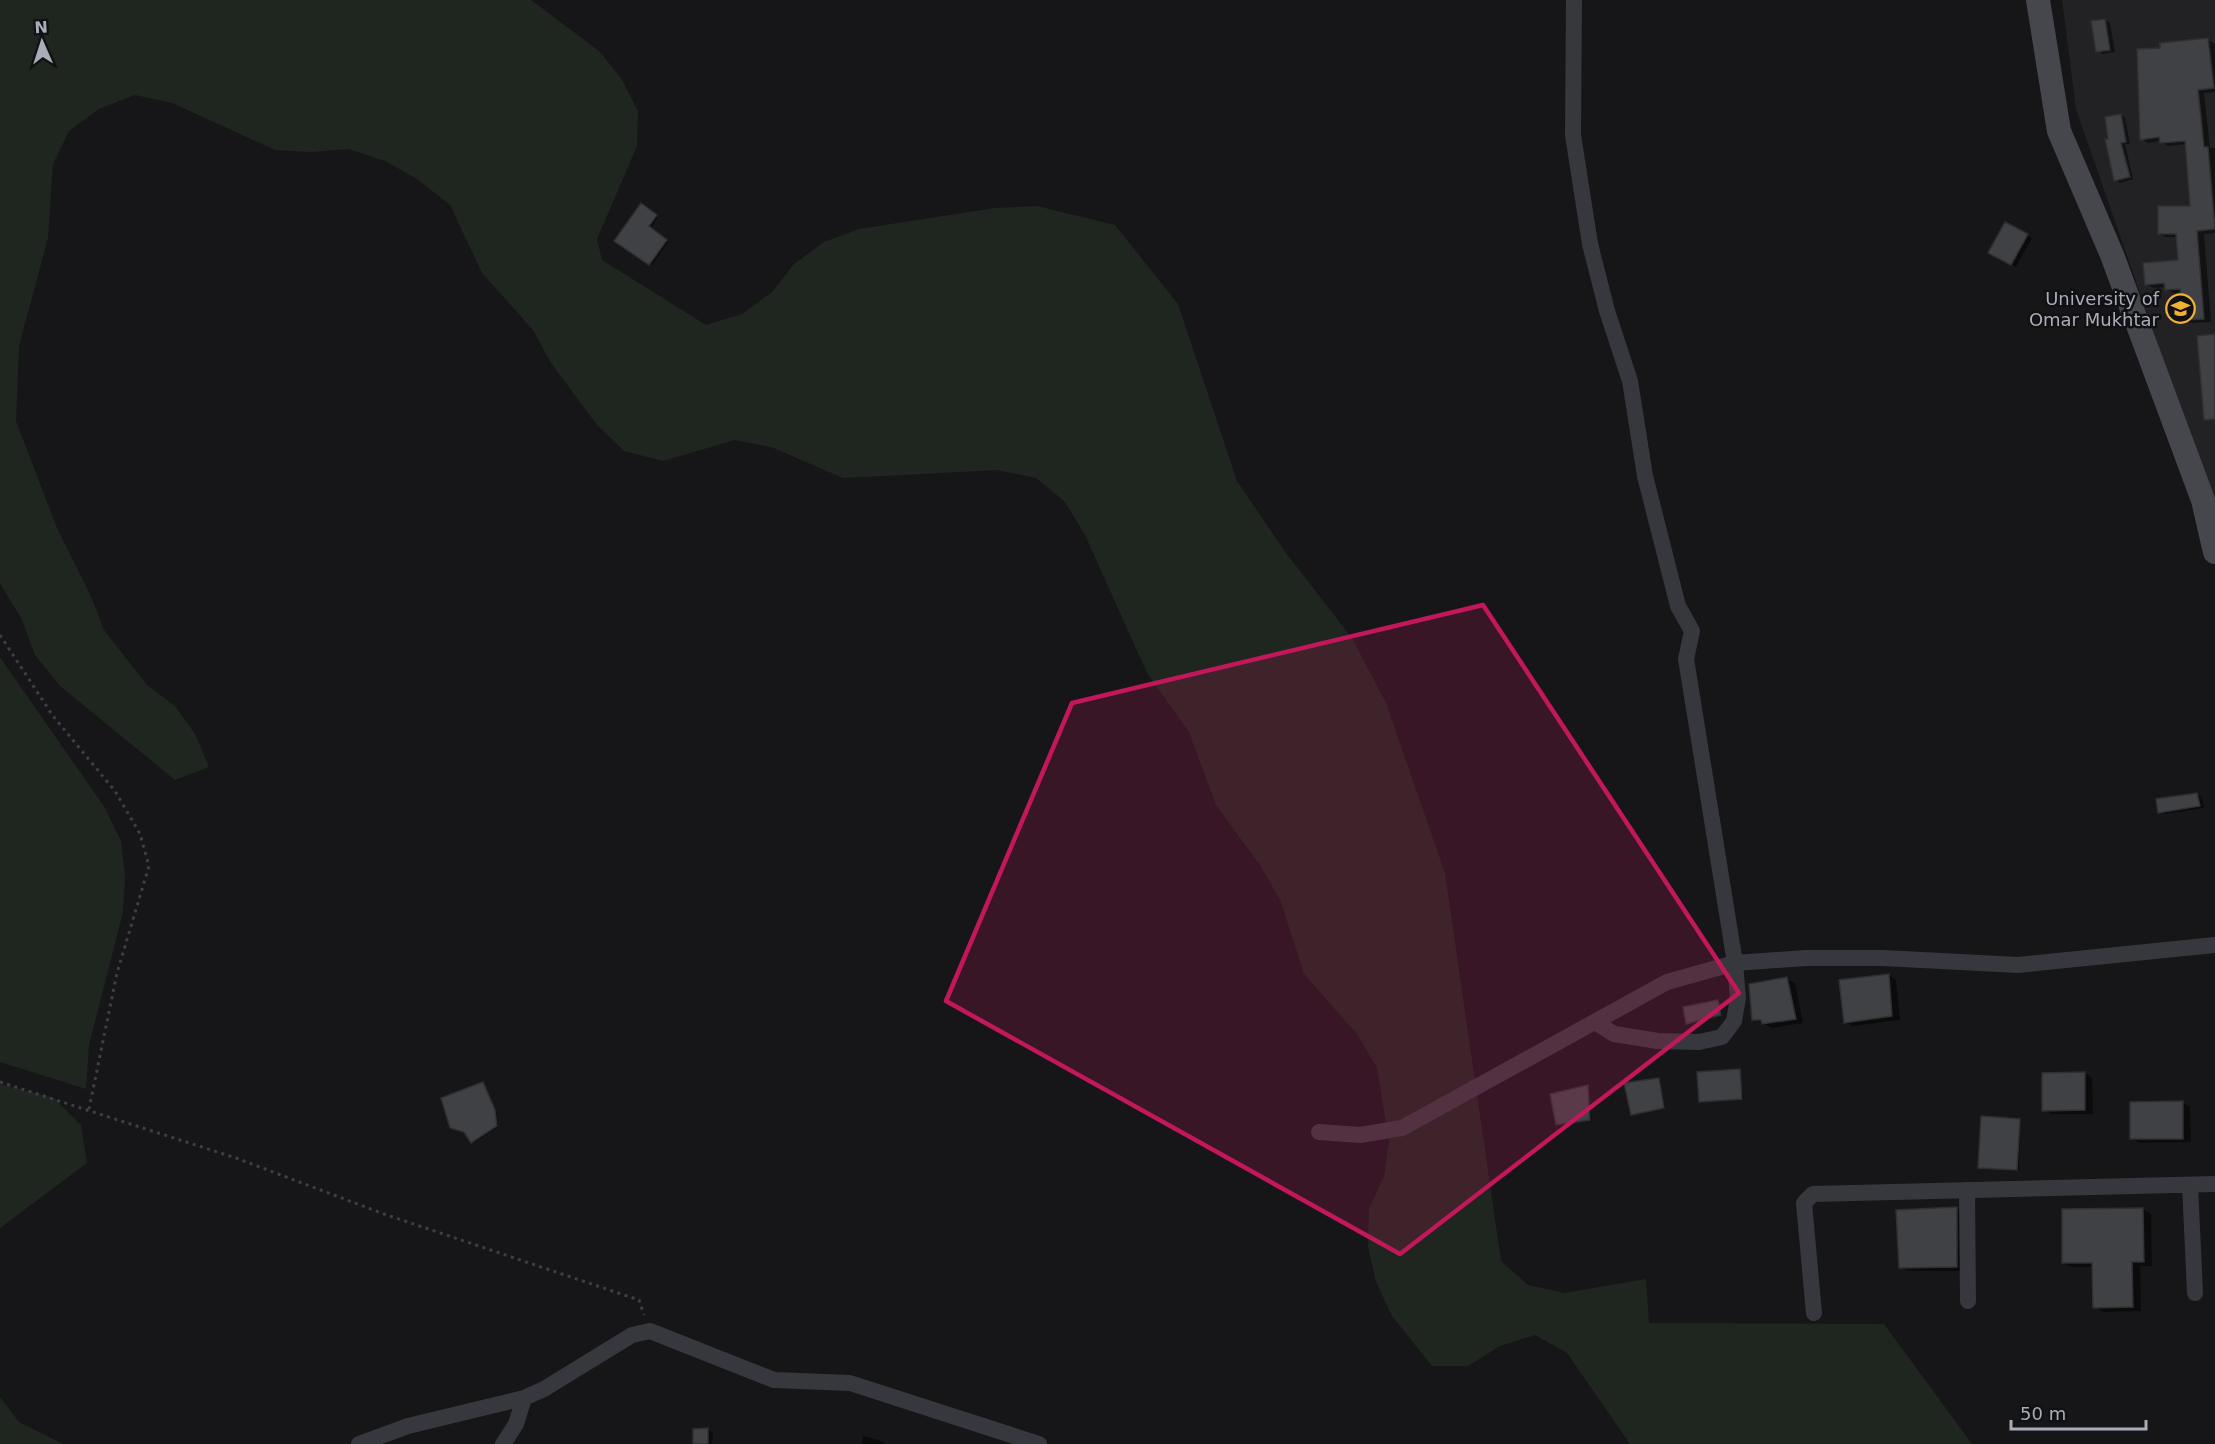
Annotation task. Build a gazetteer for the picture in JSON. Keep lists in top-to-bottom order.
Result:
{
  "places": {
    "school or university": ["University of Omar Mukhtar"]
  },
  "scale_bar": "50 m",
  "north": "top"
}
